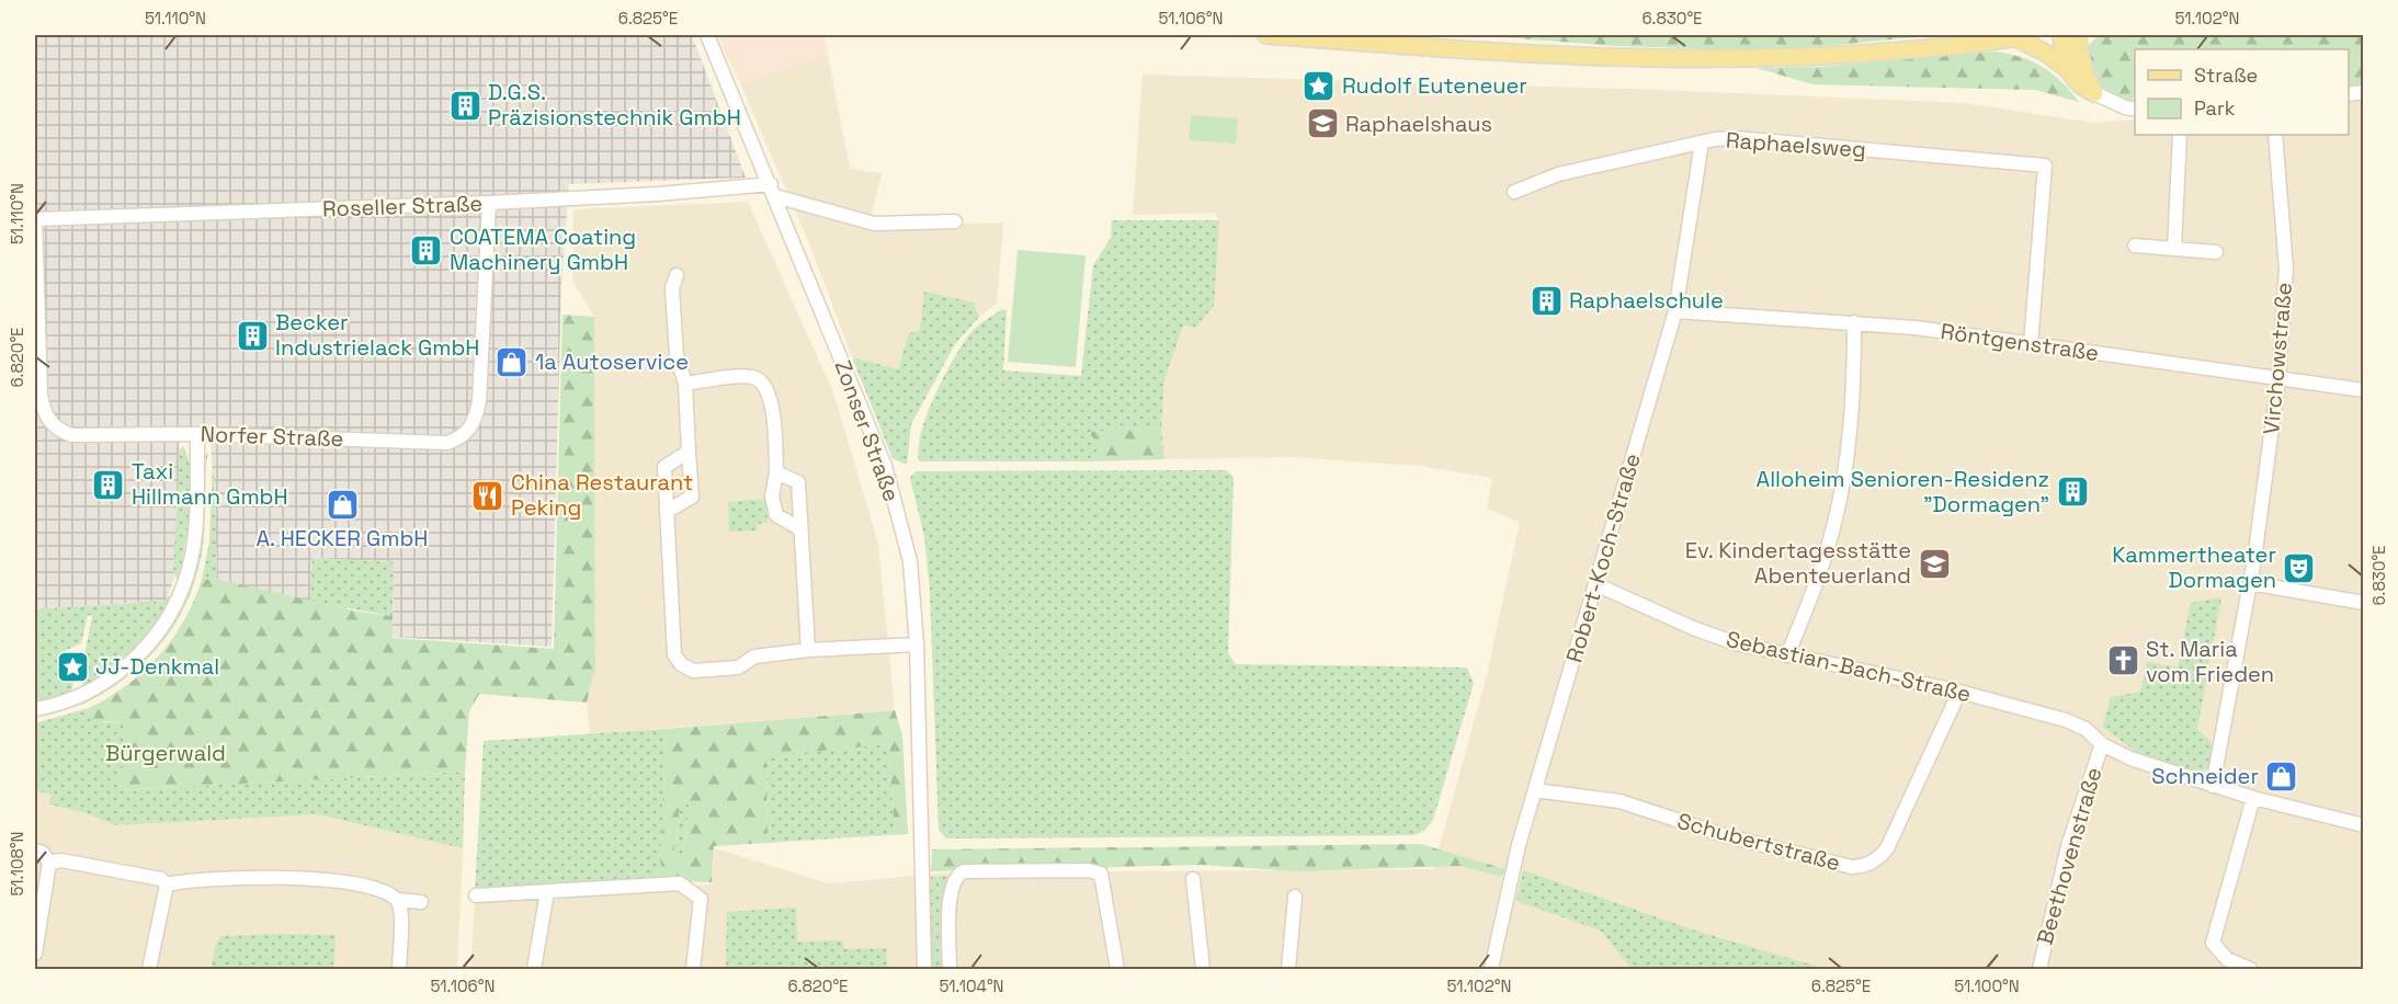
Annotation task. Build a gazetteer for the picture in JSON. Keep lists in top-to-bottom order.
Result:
{
  "streets": {
    "street": [
      "Raphaelsweg",
      "Roseller Straße",
      "Röntgenstraße",
      "Virchowstraße",
      "Zonser Straße",
      "Norfer Straße",
      "Robert-Koch-Straße",
      "Sebastian-Bach-Straße",
      "Schubertstraße",
      "Beethovenstraße"
    ]
  },
  "crossings": [
    ["Raphaelsweg", "Röntgenstraße"],
    ["Raphaelsweg", "Robert-Koch-Straße"],
    ["Roseller Straße", "Zonser Straße"],
    ["Roseller Straße", "Norfer Straße"],
    ["Röntgenstraße", "Virchowstraße"],
    ["Röntgenstraße", "Robert-Koch-Straße"],
    ["Virchowstraße", "Sebastian-Bach-Straße"],
    ["Robert-Koch-Straße", "Sebastian-Bach-Straße"],
    ["Robert-Koch-Straße", "Schubertstraße"],
    ["Sebastian-Bach-Straße", "Schubertstraße"],
    ["Sebastian-Bach-Straße", "Beethovenstraße"]
  ],
  "parks": ["Bürgerwald"],
  "places": {
    "place": ["Rudolf Euteneuer", "JJ-Denkmal"],
    "building": [
      "D.G.S. Präzisionstechnik GmbH",
      "COATEMA Coating Machinery GmbH",
      "Raphaelschule",
      "Becker Industrielack GmbH",
      "Taxi Hillmann GmbH",
      "Alloheim Senioren-Residenz \"Dormagen\""
    ],
    "school or university": ["Raphaelshaus", "Ev. Kindertagesstätte Abenteuerland"],
    "shop": ["1a Autoservice", "A. HECKER GmbH", "Schneider"],
    "restaurant": ["China Restaurant Peking"],
    "theatre": ["Kammertheater Dormagen"],
    "church": ["St. Maria vom Frieden"]
  },
  "legend": ["Straße", "Park"],
  "coordinates": [
    "51.110°N",
    "6.825°E",
    "51.106°N",
    "6.830°E",
    "51.102°N",
    "6.820°E",
    "51.108°N",
    "51.104°N",
    "51.100°N"
  ]
}
